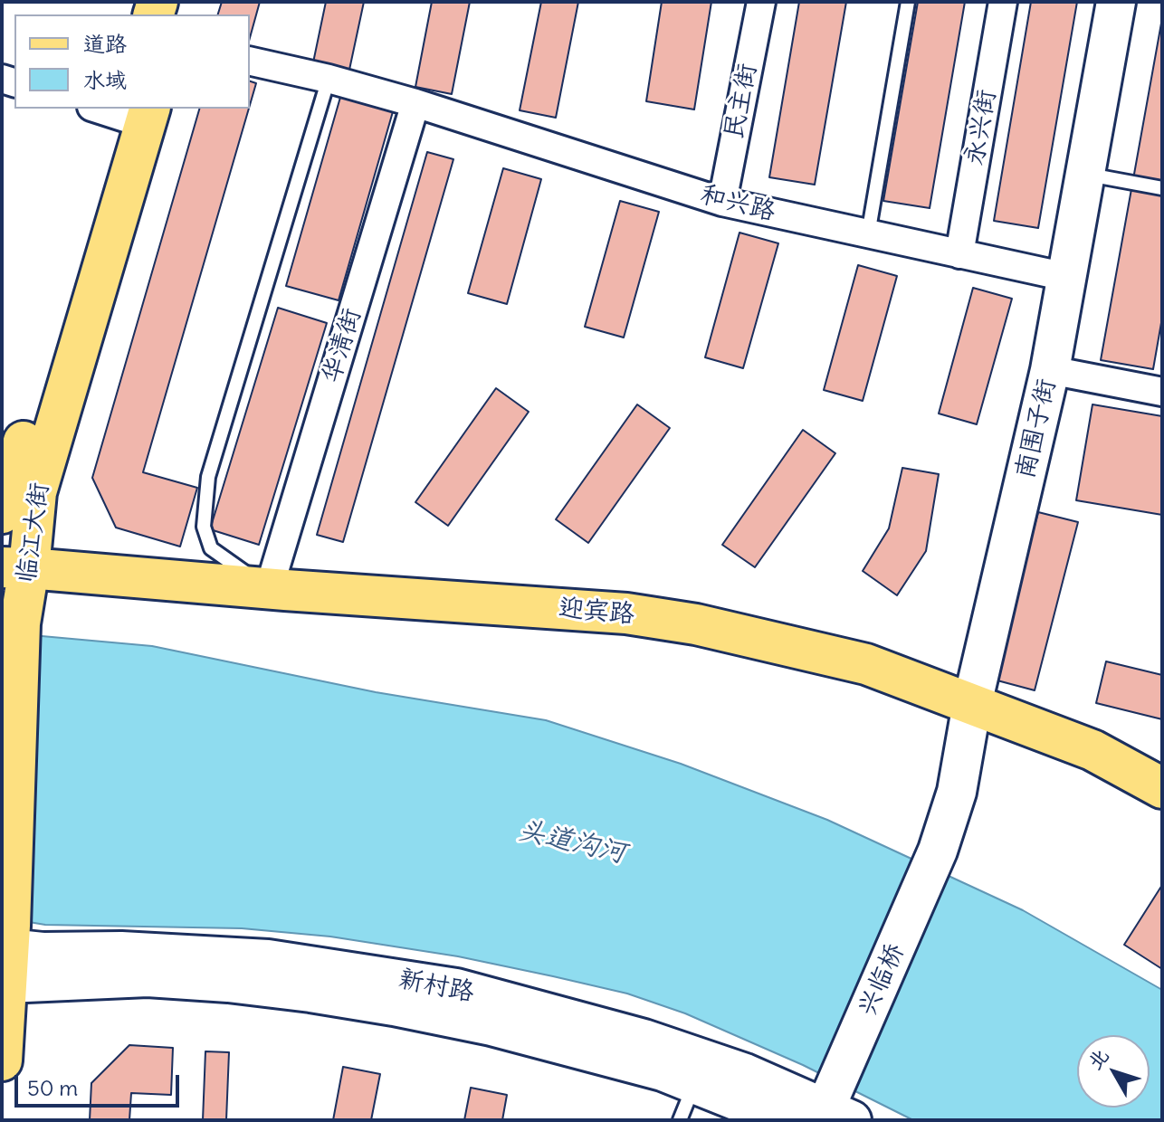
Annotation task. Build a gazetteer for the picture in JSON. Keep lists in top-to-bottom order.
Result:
{
  "streets": {
    "main road": ["临江大街", "迎宾路"],
    "street": [
      "民主街",
      "永兴街",
      "和兴路",
      "华清街",
      "南围子街",
      "兴临桥",
      "新村路"
    ]
  },
  "crossings": [
    ["民主街", "和兴路"],
    ["永兴街", "和兴路"],
    ["和兴路", "华清街"],
    ["和兴路", "南围子街"],
    ["华清街", "迎宾路"],
    ["南围子街", "迎宾路"],
    ["南围子街", "兴临桥"],
    ["临江大街", "迎宾路"],
    ["临江大街", "新村路"],
    ["兴临桥", "新村路"]
  ],
  "water": ["头道沟河"],
  "legend": ["道路", "水域"],
  "scale_bar": "50 m",
  "north": "top left"
}
